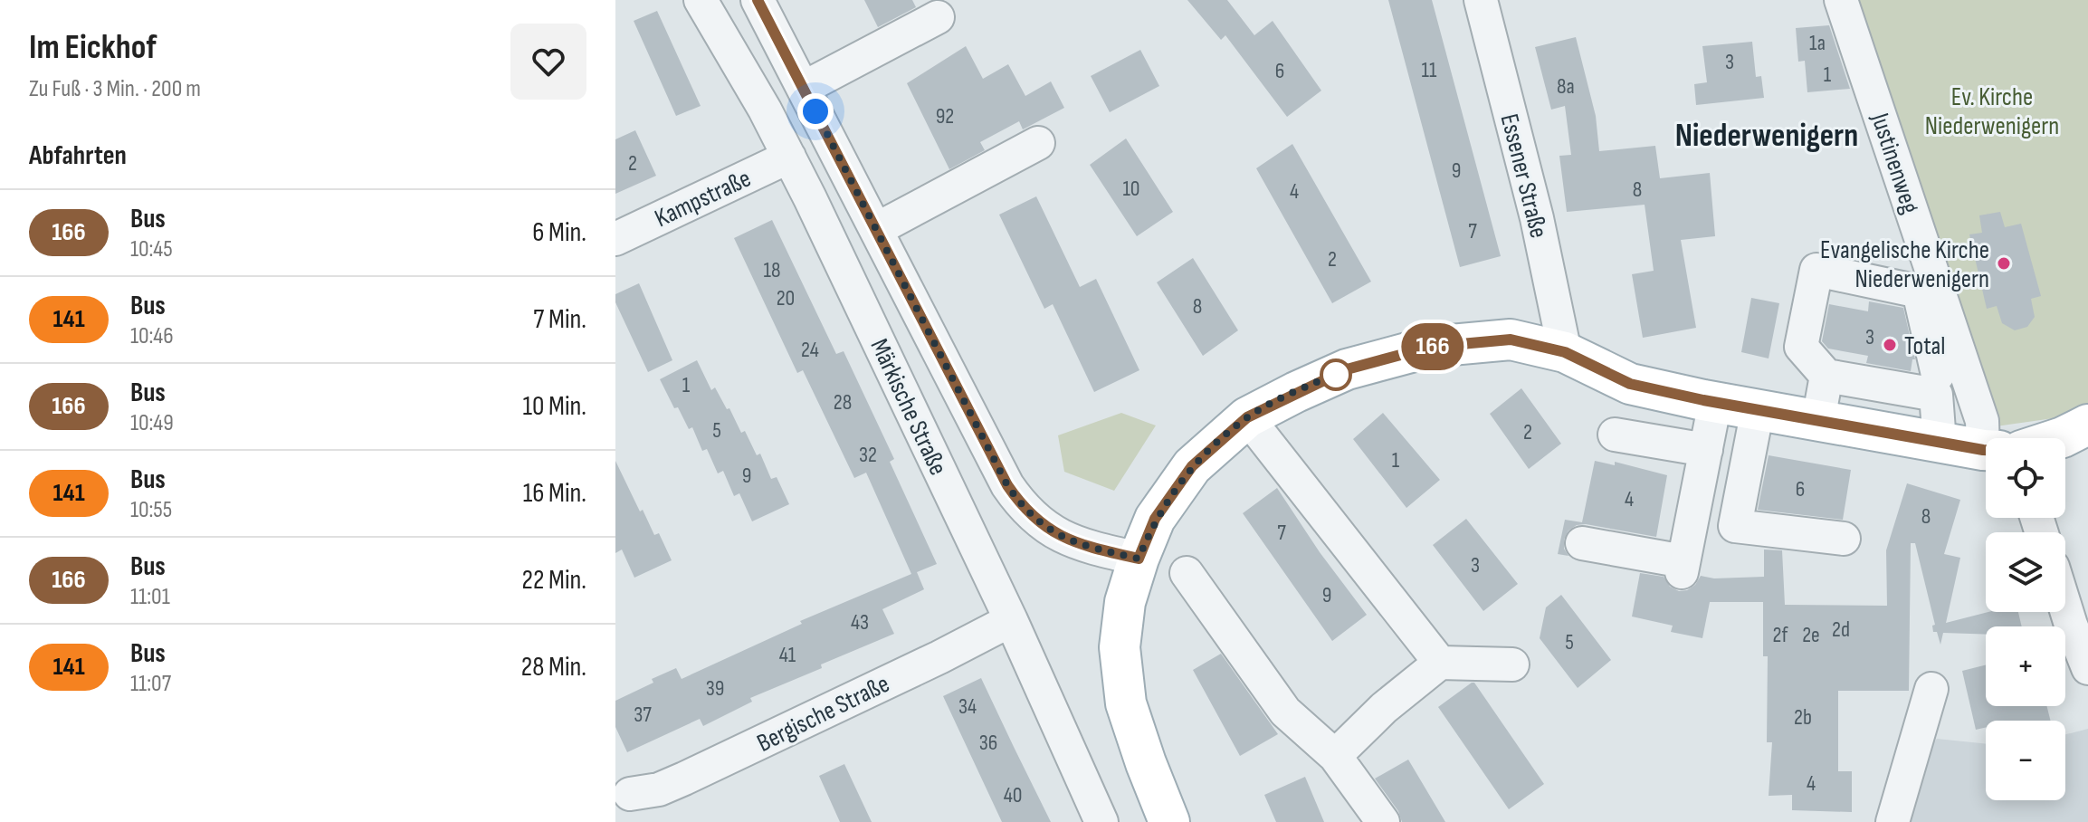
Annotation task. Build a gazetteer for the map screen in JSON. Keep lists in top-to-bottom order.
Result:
{
  "streets": {
    "street": [
      "Justinenweg",
      "Essener Straße",
      "Kampstraße",
      "Märkische Straße",
      "Bergische Straße"
    ]
  },
  "crossings": [
    ["Kampstraße", "Märkische Straße"],
    ["Märkische Straße", "Bergische Straße"]
  ],
  "districts": ["Niederwenigern"],
  "parks": ["Ev. Kirche Niederwenigern"],
  "places": ["Evangelische Kirche Niederwenigern", "Total"],
  "lines": ["bus line 166"],
  "house_numbers": [
    "1a",
    "3",
    "11",
    "6",
    "1",
    "8a",
    "92",
    "2",
    "9",
    "10",
    "8",
    "4",
    "7",
    "2",
    "18",
    "20",
    "8",
    "3",
    "24",
    "1",
    "28",
    "5",
    "2",
    "32",
    "1",
    "9",
    "6",
    "4",
    "8",
    "7",
    "3",
    "9",
    "43",
    "2d",
    "2f",
    "2e",
    "5",
    "41",
    "39",
    "34",
    "37",
    "2b",
    "36",
    "4",
    "40"
  ],
  "page": {
    "heading": [
      ["Im Eickhof", "Zu Fuß · 3 Min. · 200 m"],
      "Abfahrten"
    ],
    "on_map": "166",
    "list": [
      {
        "mark": "166",
        "name": "Bus",
        "note": "10:45",
        "value": "6 Min."
      },
      {
        "mark": "141",
        "name": "Bus",
        "note": "10:46",
        "value": "7 Min."
      },
      {
        "mark": "166",
        "name": "Bus",
        "note": "10:49",
        "value": "10 Min."
      },
      {
        "mark": "141",
        "name": "Bus",
        "note": "10:55",
        "value": "16 Min."
      },
      {
        "mark": "166",
        "name": "Bus",
        "note": "11:01",
        "value": "22 Min."
      },
      {
        "mark": "141",
        "name": "Bus",
        "note": "11:07",
        "value": "28 Min."
      }
    ],
    "map_buttons": ["+", "−"]
  }
}
